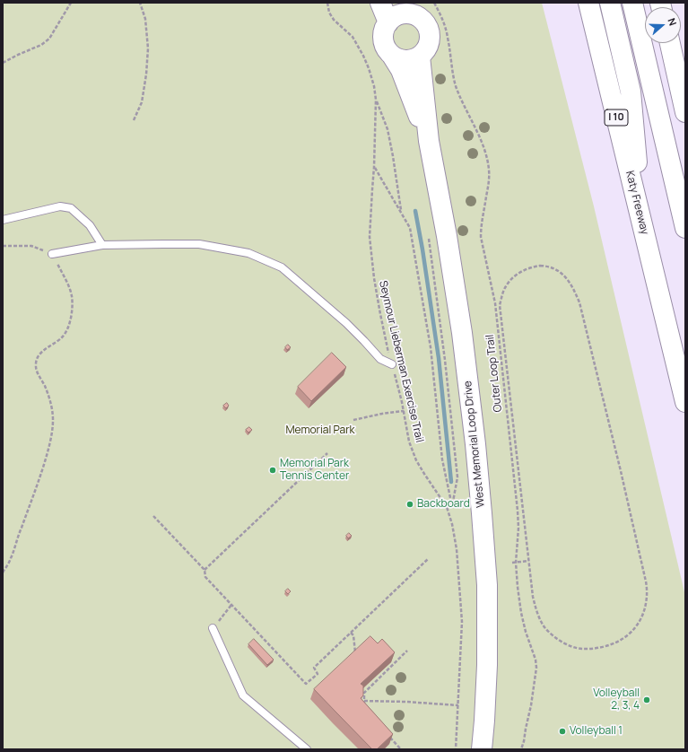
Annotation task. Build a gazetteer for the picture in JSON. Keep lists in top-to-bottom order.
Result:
{
  "streets": {
    "main road": ["I 10", "Katy Freeway", "West Memorial Loop Drive"],
    "path": ["Seymour Lieberman Exercise Trail", "Outer Loop Trail"]
  },
  "parks": ["Memorial Park"],
  "places": [
    "Memorial Park Tennis Center",
    "Backboard",
    "Volleyball 2, 3, 4",
    "Volleyball 1"
  ],
  "north": "right"
}
